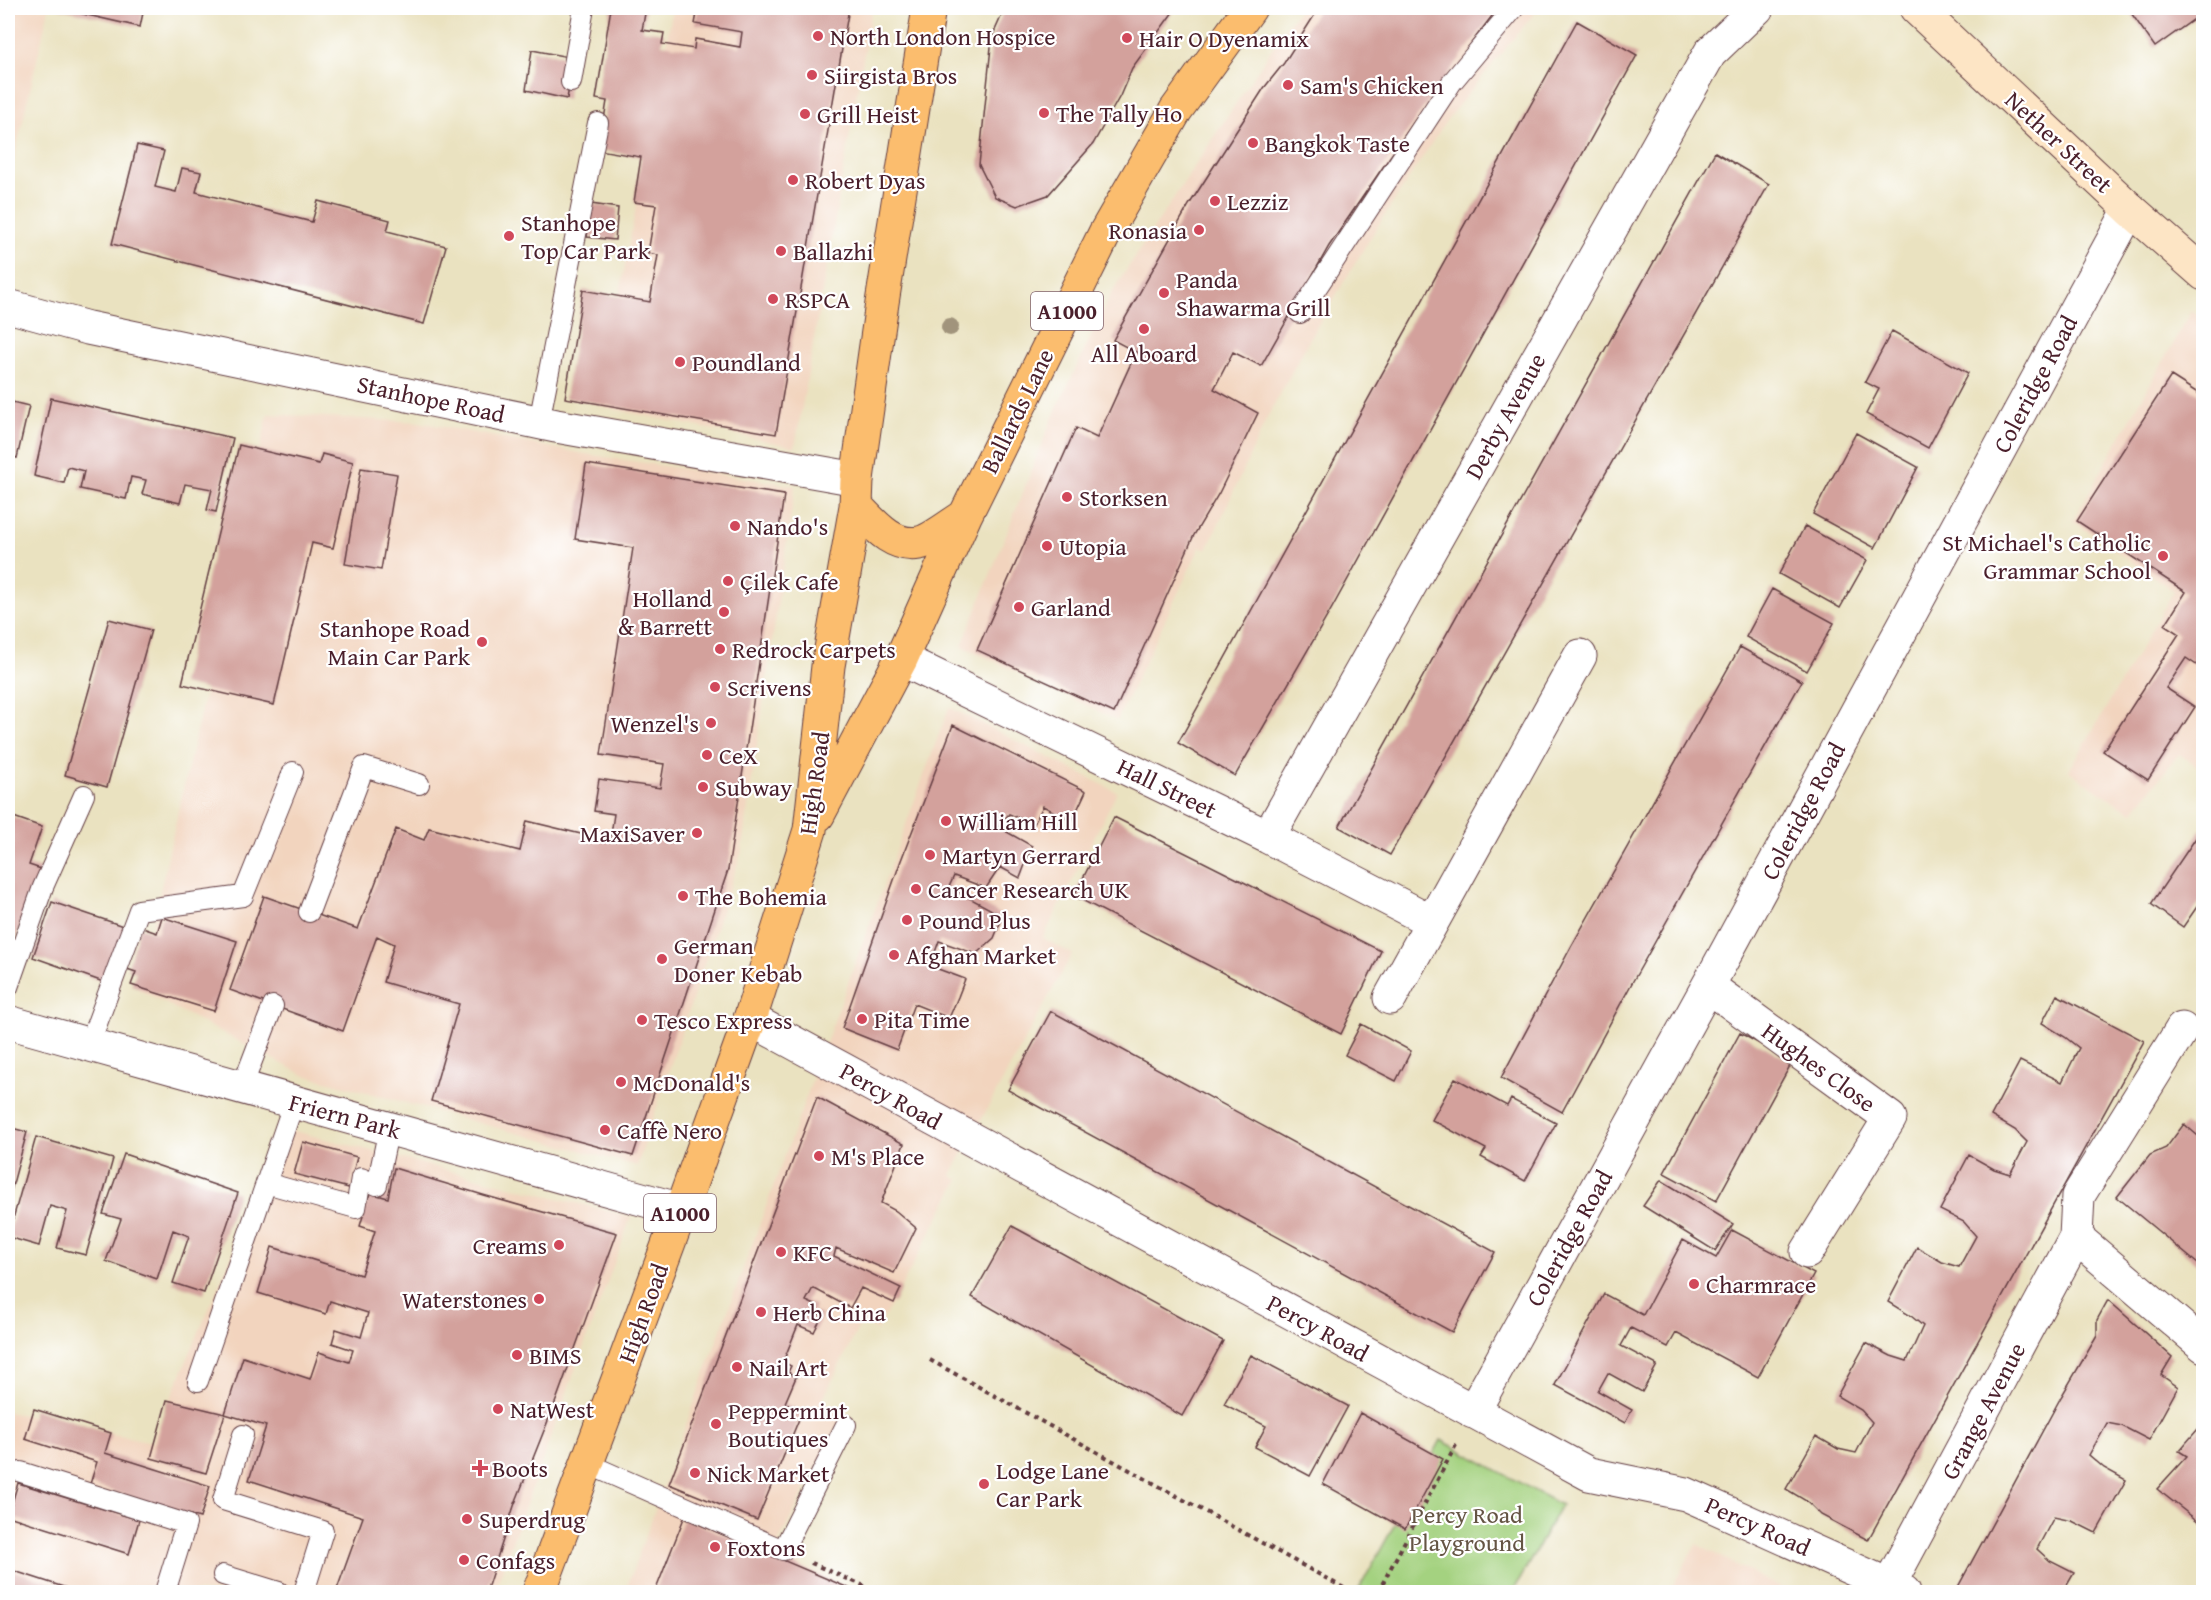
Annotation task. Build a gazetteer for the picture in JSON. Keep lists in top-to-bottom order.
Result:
{
  "streets": {
    "main road": ["A1000", "Ballards Lane", "High Road"],
    "street": [
      "Nether Street",
      "Coleridge Road",
      "Stanhope Road",
      "Derby Avenue",
      "Hall Street",
      "Hughes Close",
      "Percy Road",
      "Friern Park",
      "Grange Avenue"
    ]
  },
  "crossings": [
    ["Nether Street", "Coleridge Road"],
    ["Coleridge Road", "Hughes Close"],
    ["Coleridge Road", "Percy Road"],
    ["Stanhope Road", "High Road"],
    ["Ballards Lane", "High Road"],
    ["Ballards Lane", "Hall Street"],
    ["Derby Avenue", "Hall Street"],
    ["High Road", "Percy Road"],
    ["High Road", "Friern Park"],
    ["Percy Road", "Grange Avenue"]
  ],
  "parks": ["Percy Road Playground"],
  "places": {
    "other": [
      "North London Hospice",
      "Hair O Dyenamix",
      "Siirgista Bros",
      "Sam's Chicken",
      "The Tally Ho",
      "Grill Heist",
      "Bangkok Taste",
      "Robert Dyas",
      "Lezziz",
      "Ronasia",
      "Stanhope Top Car Park",
      "Ballazhi",
      "Panda Shawarma Grill",
      "RSPCA",
      "All Aboard",
      "Poundland",
      "Storksen",
      "Nando's",
      "Utopia",
      "St Michael's Catholic Grammar School",
      "Çilek Cafe",
      "Garland",
      "Holland & Barrett",
      "Stanhope Road Main Car Park",
      "Redrock Carpets",
      "Scrivens",
      "Wenzel's",
      "CeX",
      "Subway",
      "William Hill",
      "MaxiSaver",
      "Martyn Gerrard",
      "Cancer Research UK",
      "The Bohemia",
      "Pound Plus",
      "Afghan Market",
      "German Doner Kebab",
      "Pita Time",
      "Tesco Express",
      "McDonald's",
      "Caffè Nero",
      "M's Place",
      "Creams",
      "KFC",
      "Charmrace",
      "Waterstones",
      "Herb China",
      "BIMS",
      "Nail Art",
      "NatWest",
      "Peppermint Boutiques",
      "Nick Market",
      "Lodge Lane Car Park",
      "Superdrug",
      "Foxtons",
      "Confags"
    ],
    "health": ["Boots"]
  }
}
